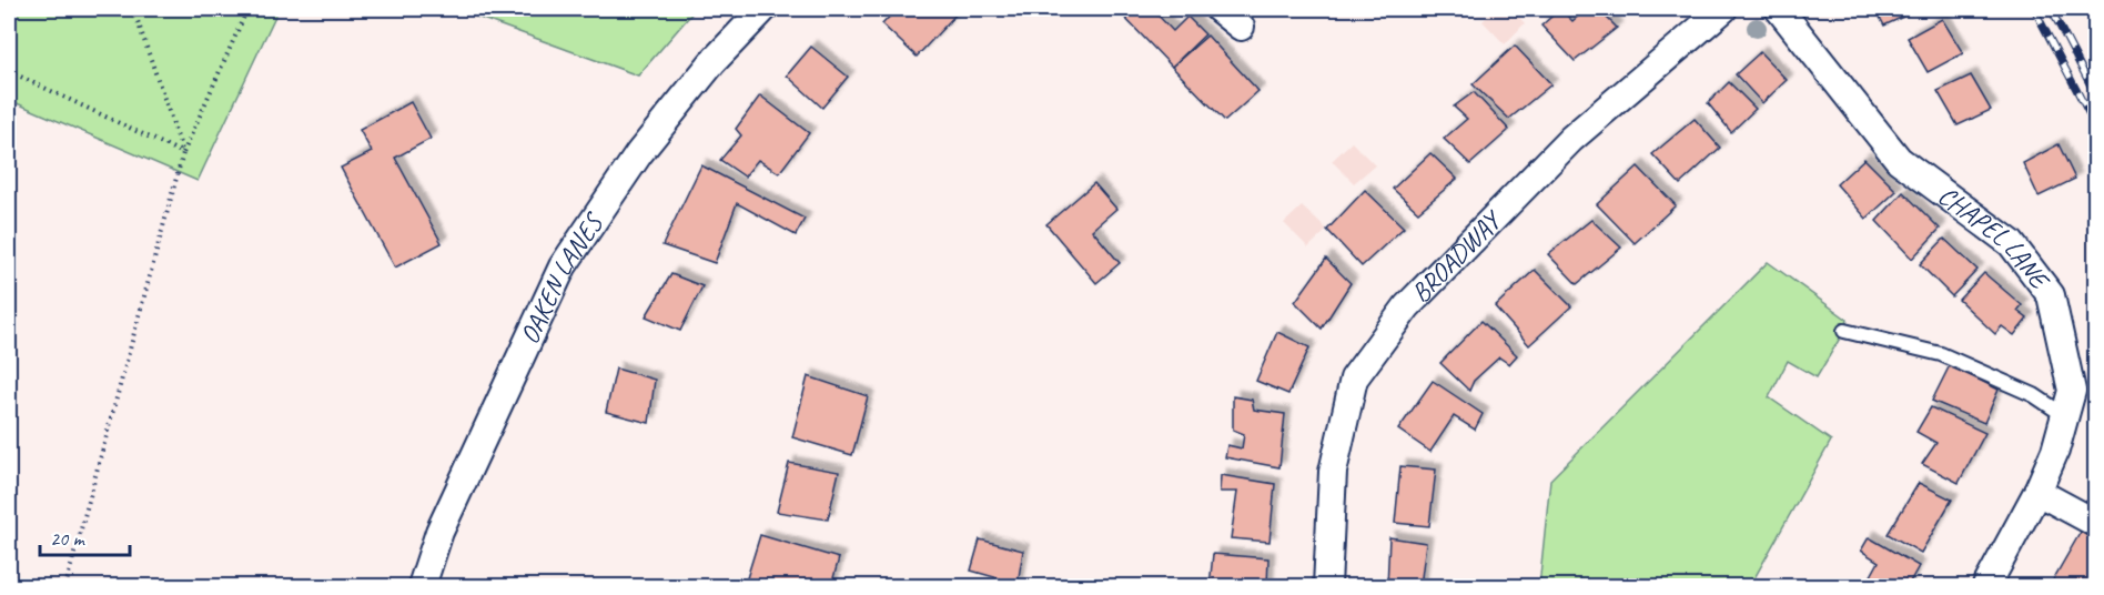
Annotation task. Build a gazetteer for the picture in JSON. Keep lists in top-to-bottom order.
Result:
{
  "streets": {
    "street": ["CHAPEL LANE", "BROADWAY", "OAKEN LANES"]
  },
  "scale_bar": "20 m"
}
